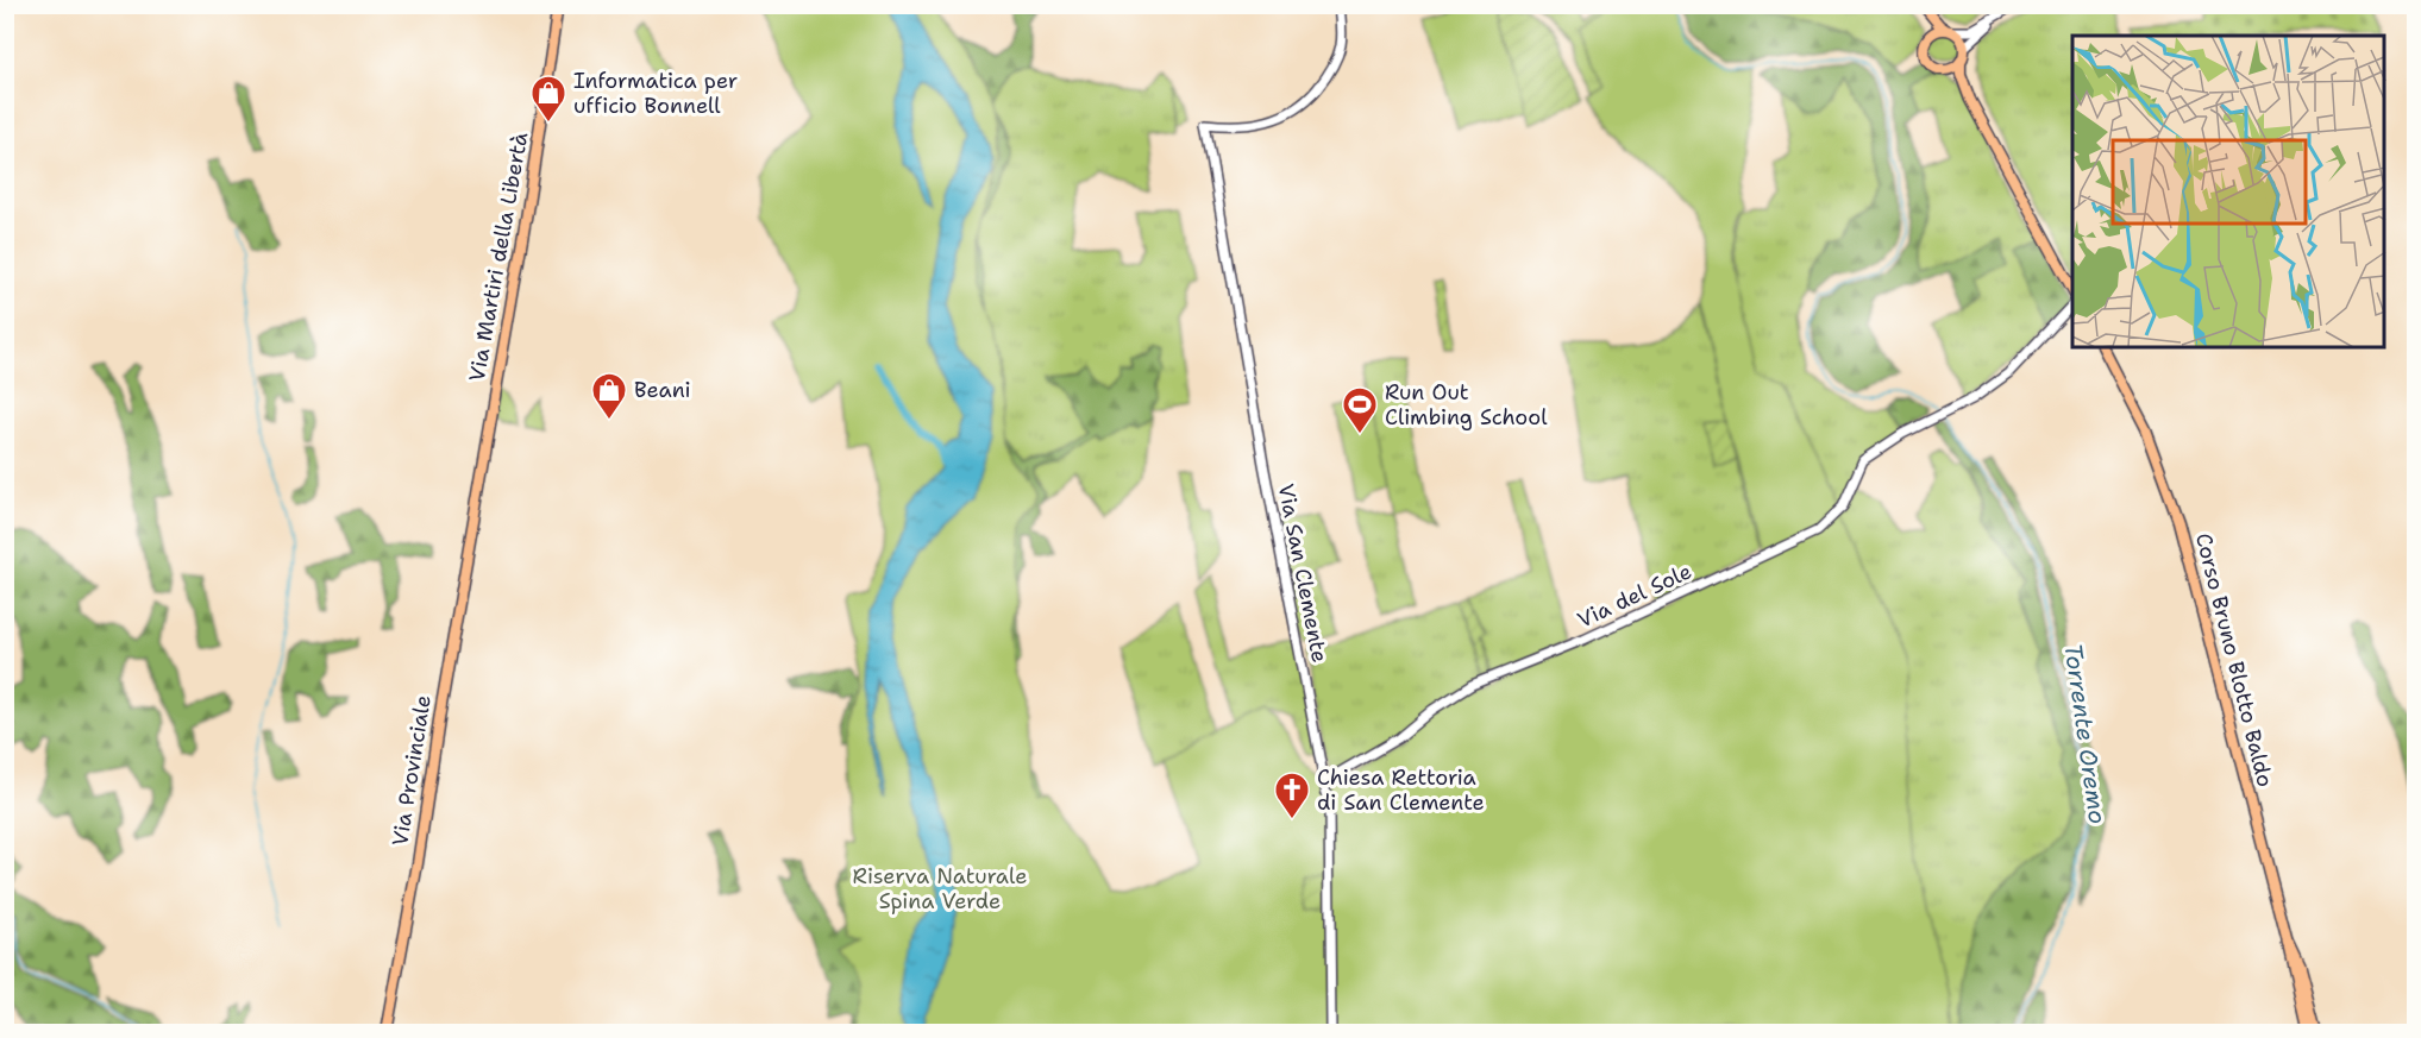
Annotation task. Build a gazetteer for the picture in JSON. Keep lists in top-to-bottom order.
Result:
{
  "streets": {
    "main road": ["Via Martiri della Libertà", "Corso Bruno Blotto Baldo", "Via Provinciale"],
    "street": ["Via San Clemente", "Via del Sole"]
  },
  "crossings": [
    ["Via Martiri della Libertà", "Via Provinciale"],
    ["Via San Clemente", "Via del Sole"]
  ],
  "water": ["Torrente Oremo"],
  "parks": ["Riserva Naturale Spina Verde"],
  "places": {
    "shop": ["Informatica per ufficio Bonnell", "Beani"],
    "sports": ["Run Out Climbing School"],
    "church": ["Chiesa Rettoria di San Clemente"]
  }
}
